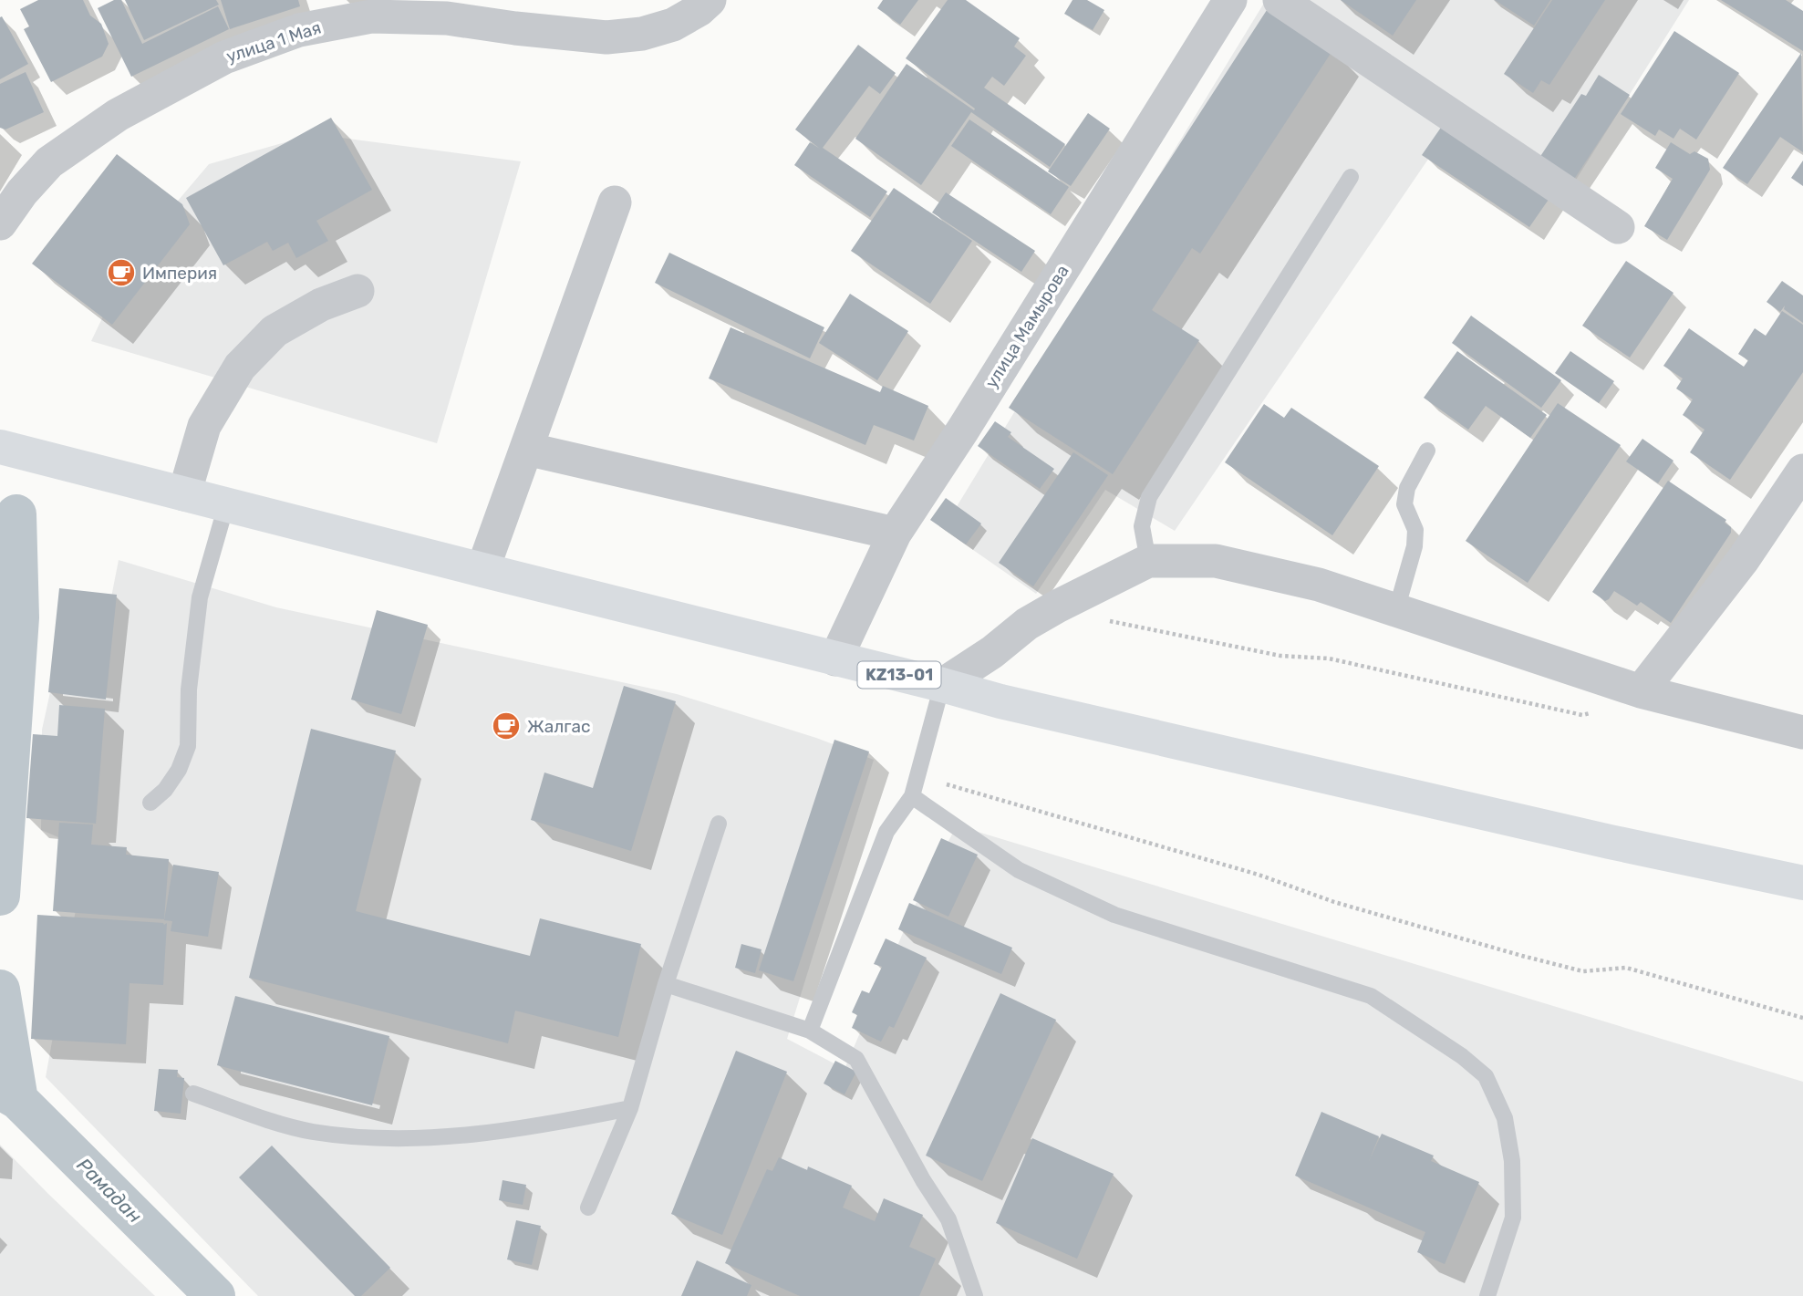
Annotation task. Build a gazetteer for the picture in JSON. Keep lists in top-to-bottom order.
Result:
{
  "streets": {
    "highway": ["KZ13-01"],
    "street": ["улица 1 Мая", "улица Мамырова"]
  },
  "crossings": [
    ["улица Мамырова", "KZ13-01"]
  ],
  "water": ["Рамадан"],
  "places": {
    "cafe": ["Империя", "Жалгас"]
  }
}
